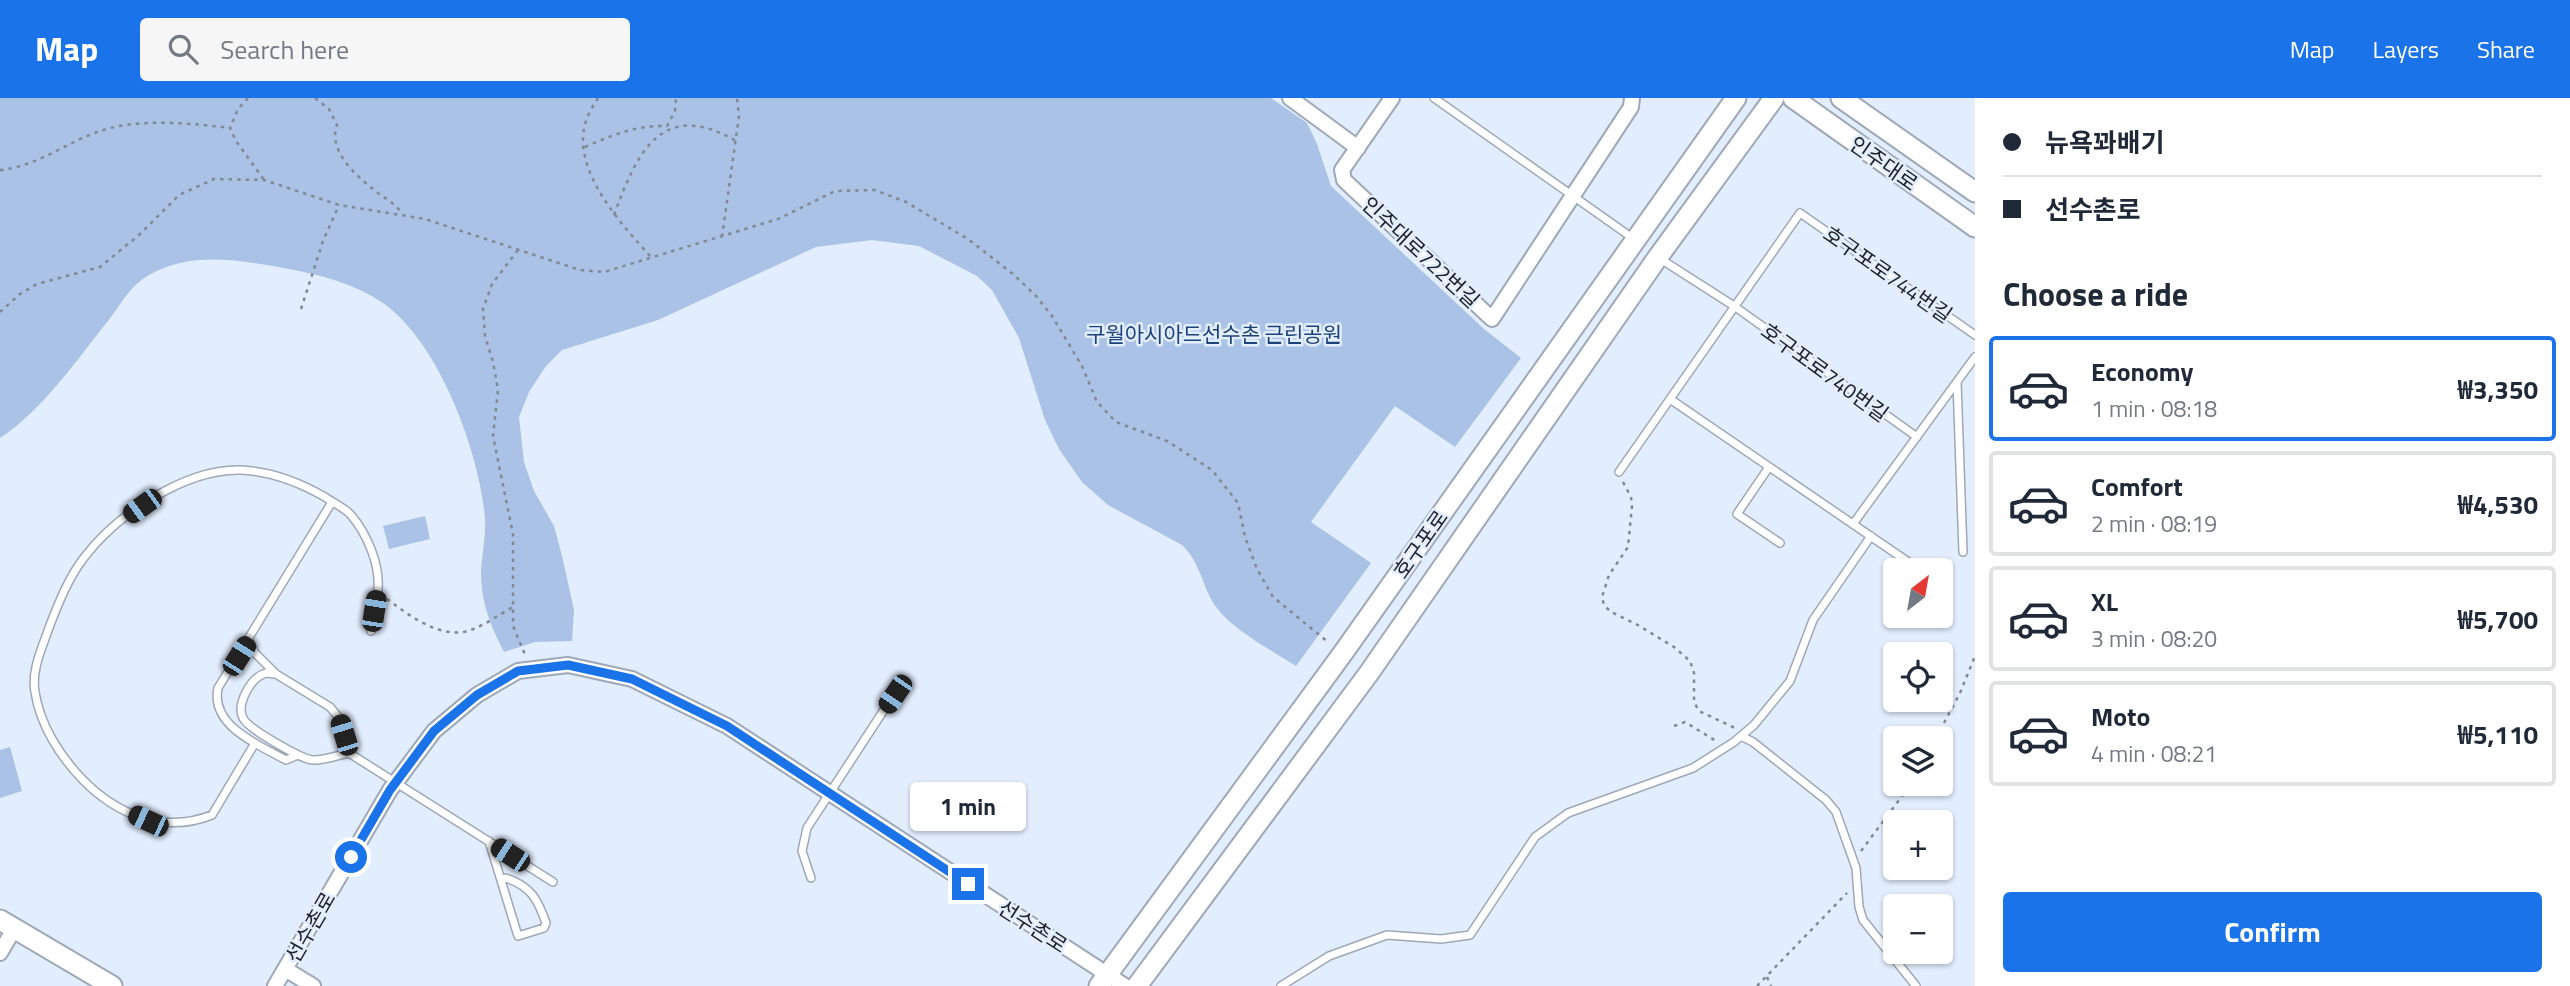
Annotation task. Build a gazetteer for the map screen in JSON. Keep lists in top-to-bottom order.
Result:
{
  "streets": {
    "main road": ["인주대로", "호구포로"],
    "street": ["인주대로722번길", "선수촌로"],
    "lane": ["호구포로744번길", "호구포로740번길"]
  },
  "crossings": [
    ["호구포로744번길", "호구포로740번길"],
    ["호구포로740번길", "호구포로"],
    ["호구포로", "선수촌로"]
  ],
  "parks": ["구월아시아드선수촌 근린공원"],
  "north": "top right",
  "page": {
    "header": "Map",
    "search": "Search here",
    "nav": ["Map", "Layers", "Share"],
    "banner": ["뉴욕꽈배기", "선수촌로"],
    "heading": "Choose a ride",
    "list": [
      {
        "name": "Economy",
        "note": "1 min · 08:18",
        "value": "₩3,350"
      },
      {
        "name": "Comfort",
        "note": "2 min · 08:19",
        "value": "₩4,530"
      },
      {
        "name": "XL",
        "note": "3 min · 08:20",
        "value": "₩5,700"
      },
      {
        "name": "Moto",
        "note": "4 min · 08:21",
        "value": "₩5,110"
      }
    ],
    "map_buttons": ["+", "−"],
    "bubble": "1 min",
    "buttons": "Confirm"
  }
}
